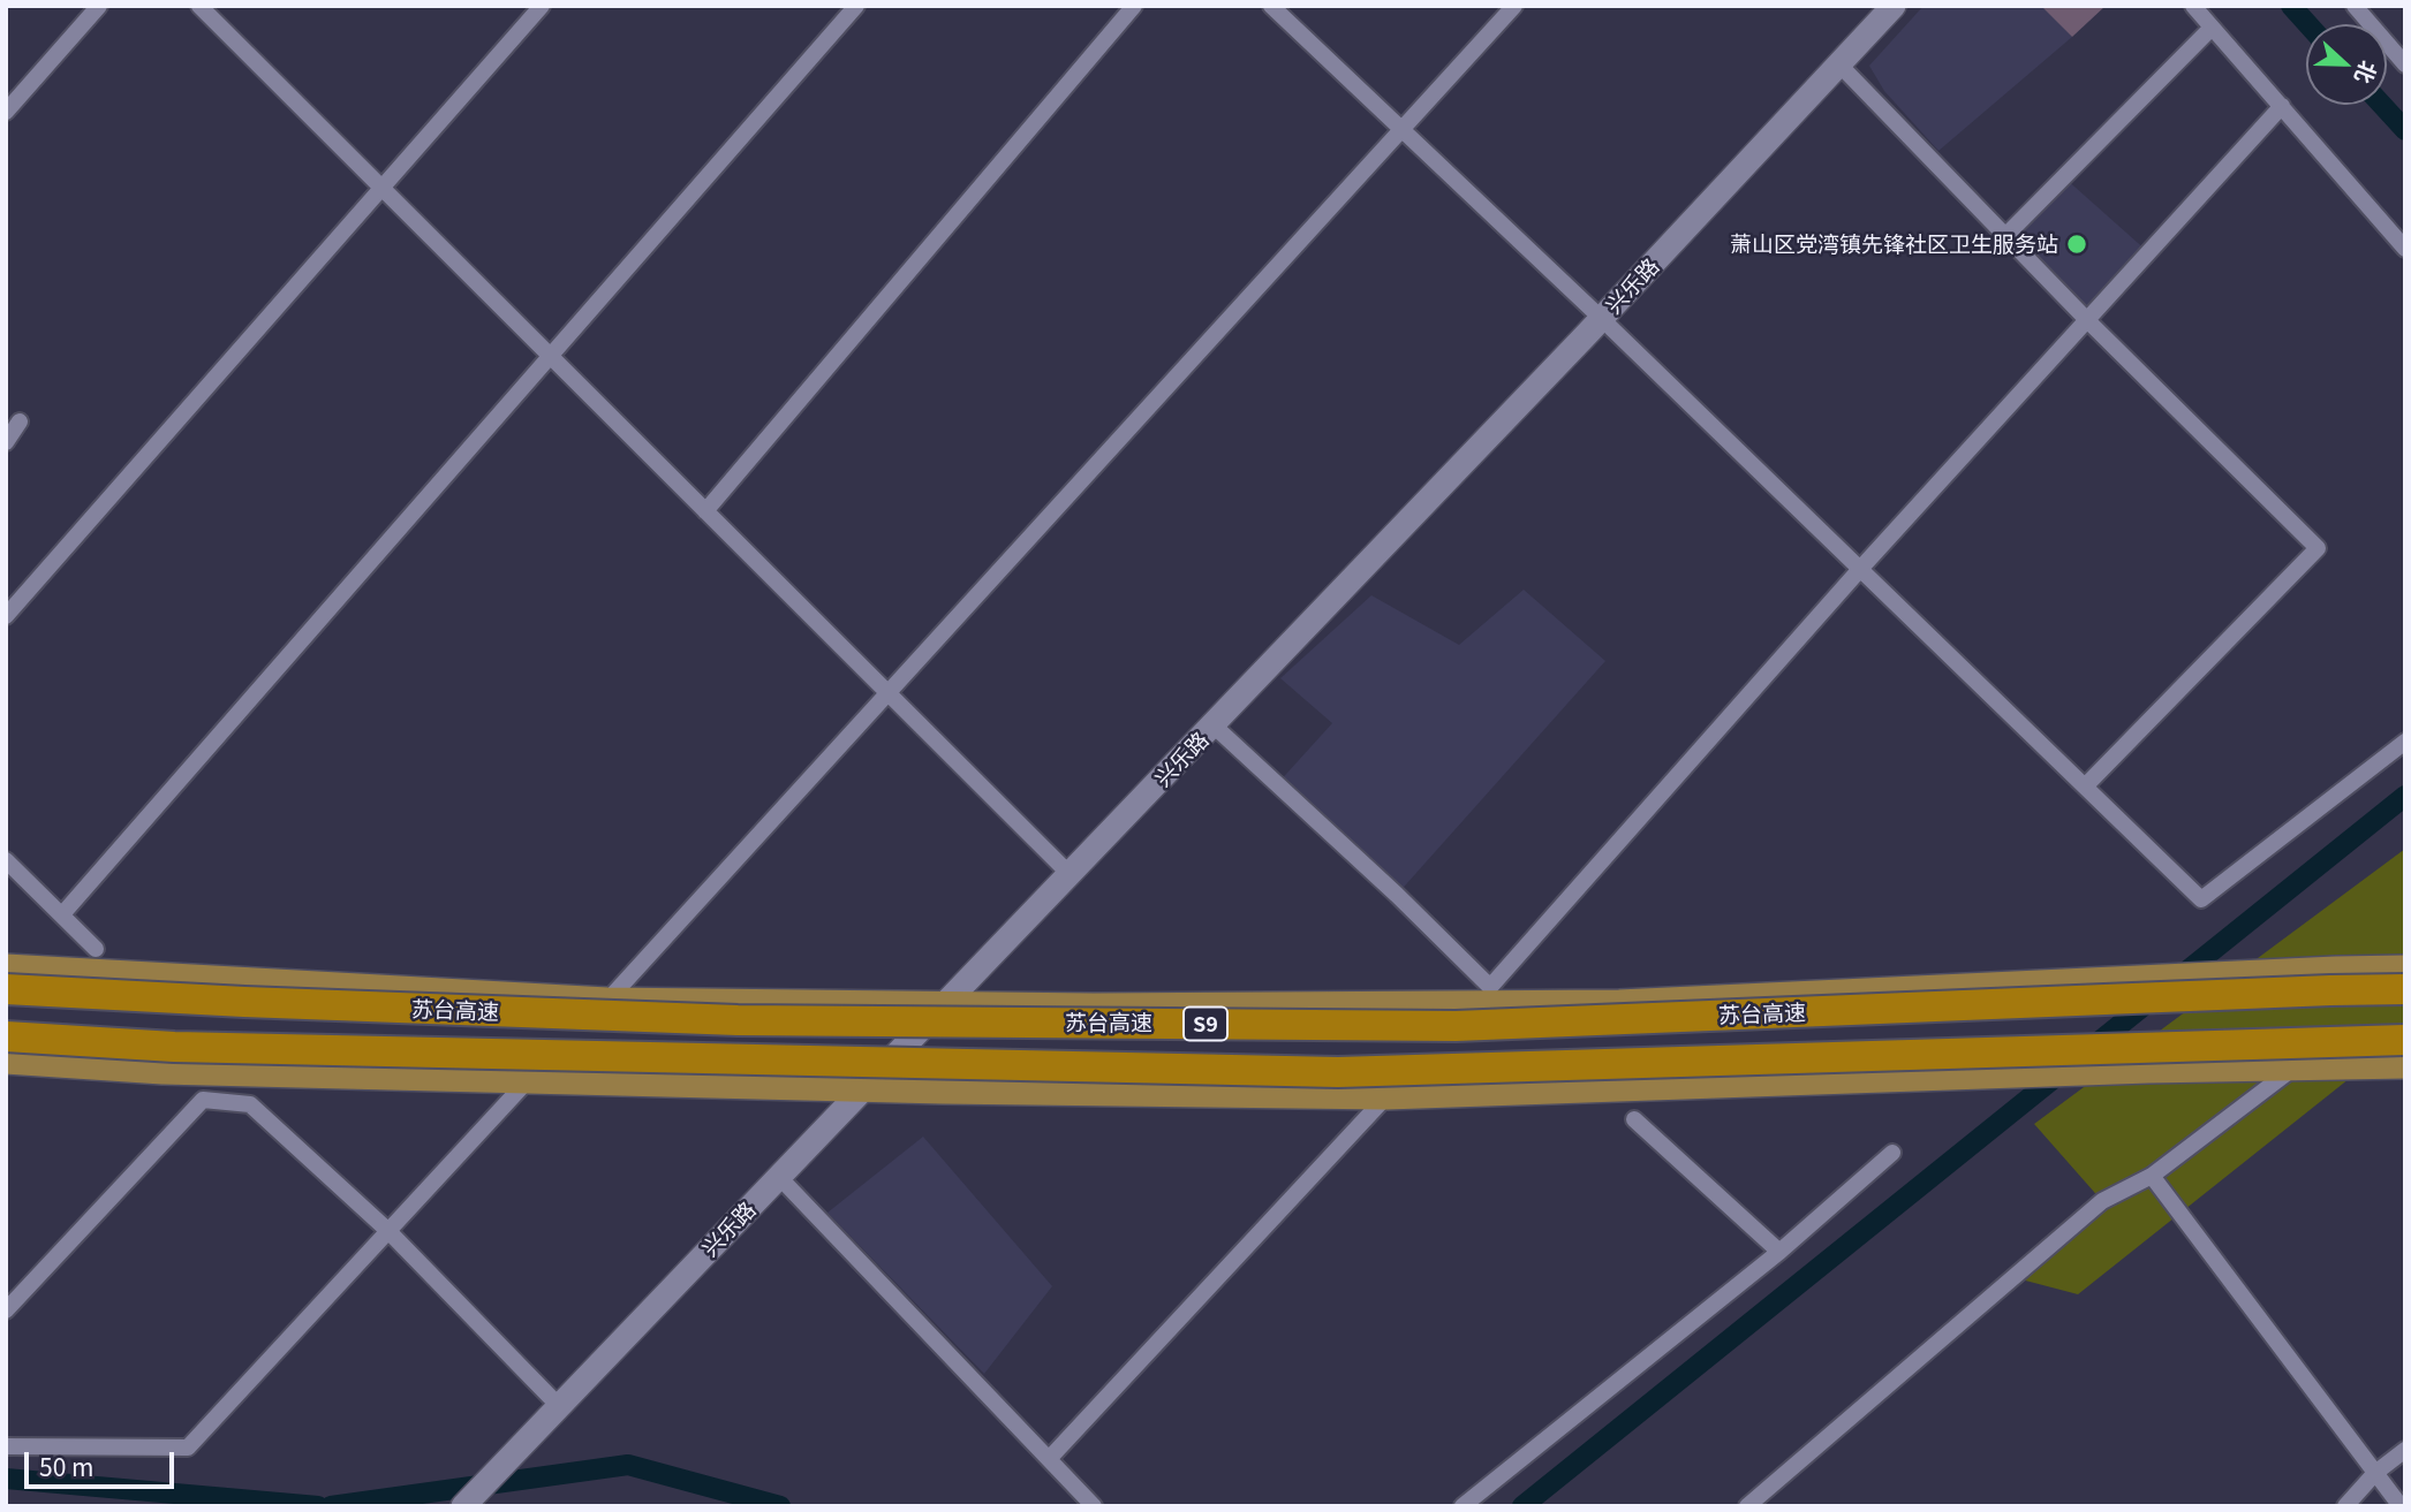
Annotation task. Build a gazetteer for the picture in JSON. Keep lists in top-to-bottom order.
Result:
{
  "streets": {
    "highway": ["苏台高速", "S9"],
    "main road": ["兴乐路"]
  },
  "places": ["萧山区党湾镇先锋社区卫生服务站"],
  "scale_bar": "50 m",
  "north": "right"
}
